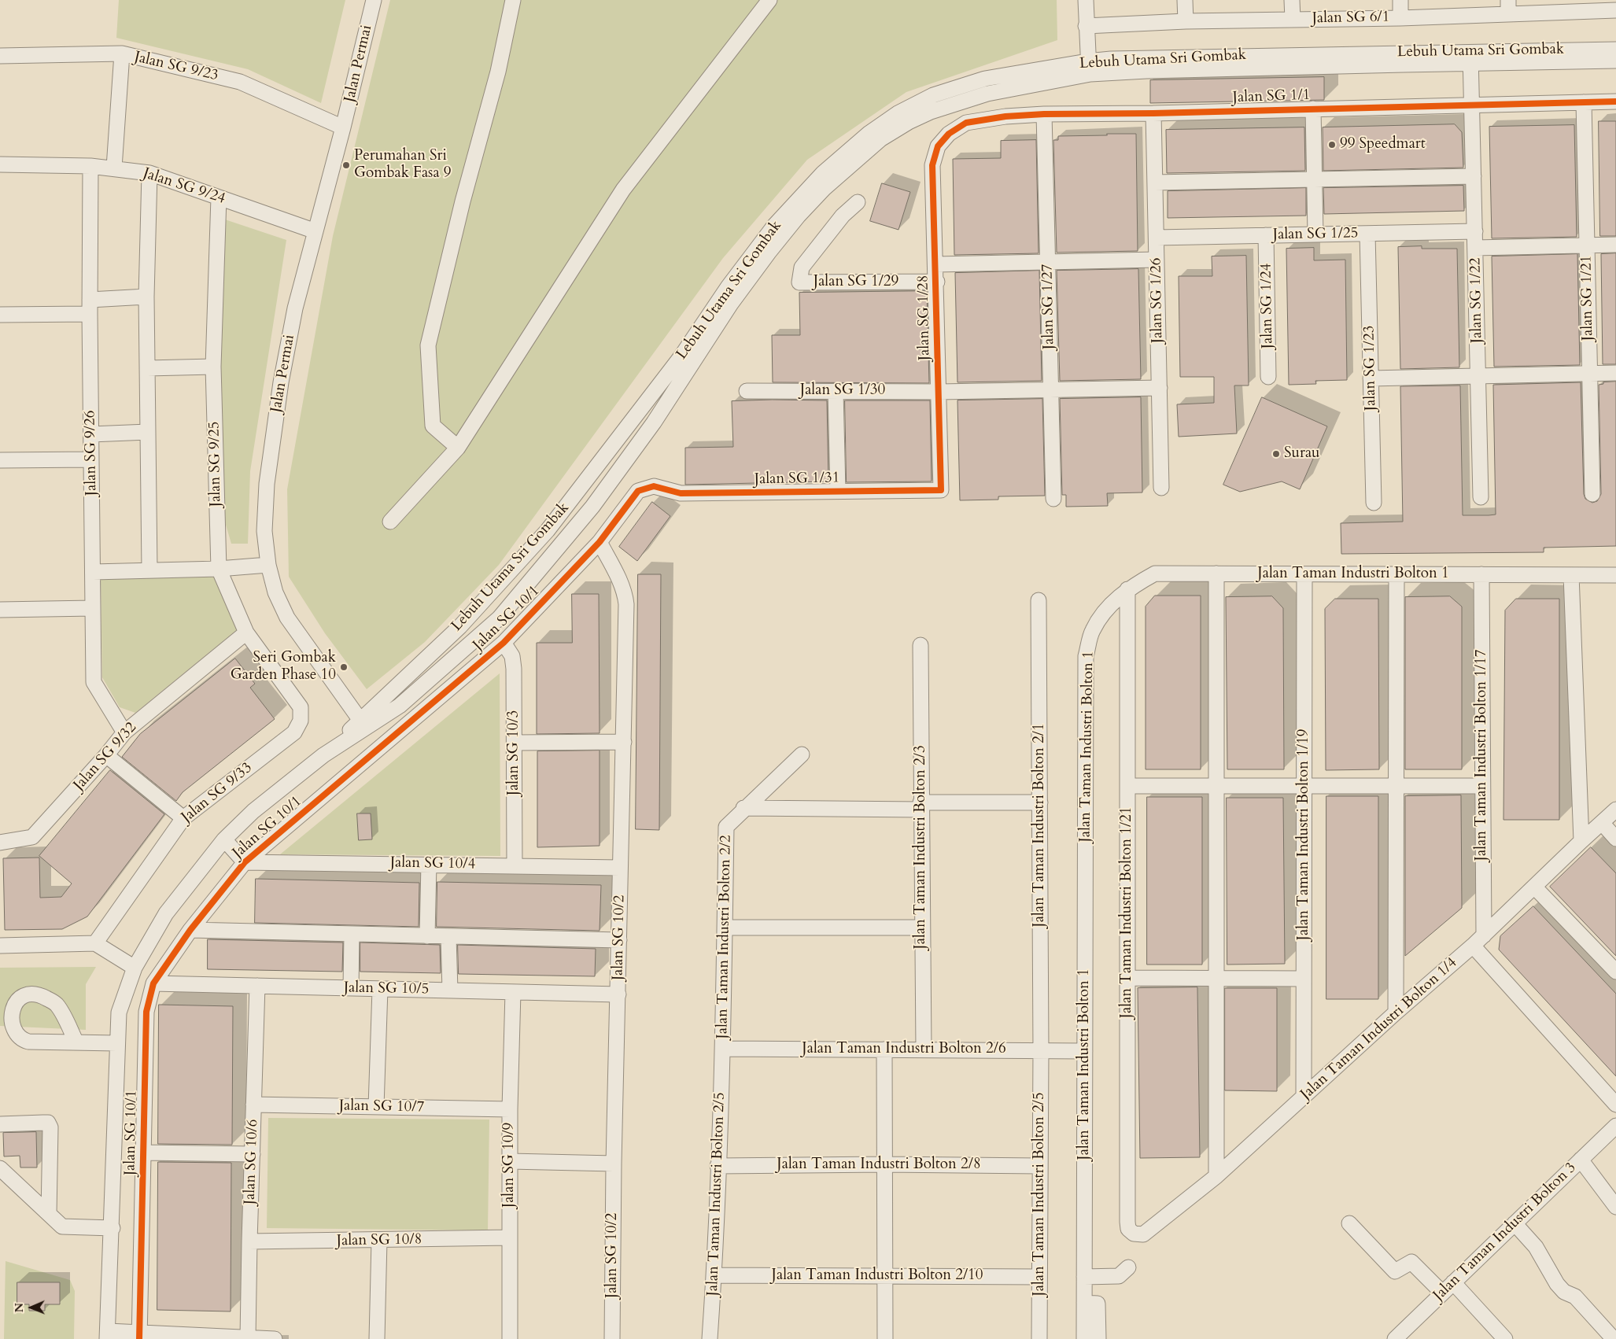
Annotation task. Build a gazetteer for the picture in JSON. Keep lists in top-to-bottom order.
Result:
{
  "streets": {
    "street": [
      "Jalan SG 6/1",
      "Lebuh Utama Sri Gombak",
      "Jalan Permai",
      "Jalan SG 9/23",
      "Jalan SG 1/1",
      "Jalan SG 9/24",
      "Jalan SG 1/25",
      "Jalan SG 1/29",
      "Jalan SG 1/21",
      "Jalan SG 1/26",
      "Jalan SG 1/22",
      "Jalan SG 1/24",
      "Jalan SG 1/27",
      "Jalan SG 1/28",
      "Jalan SG 1/23",
      "Jalan SG 1/30",
      "Jalan SG 9/26",
      "Jalan SG 9/25",
      "Jalan SG 1/31",
      "Jalan Taman Industri Bolton 1",
      "Jalan SG 10/1",
      "Jalan SG 10/3",
      "Jalan Taman Industri Bolton 1/17",
      "Jalan SG 9/32",
      "Jalan SG 9/33",
      "Jalan Taman Industri Bolton 2/1",
      "Jalan Taman Industri Bolton 1/19",
      "Jalan Taman Industri Bolton 2/3",
      "Jalan SG 10/4",
      "Jalan Taman Industri Bolton 1/21",
      "Jalan Taman Industri Bolton 2/2",
      "Jalan SG 10/2",
      "Jalan SG 10/5",
      "Jalan Taman Industri Bolton 1/4",
      "Jalan Taman Industri Bolton 2/6",
      "Jalan SG 10/7",
      "Jalan SG 10/6",
      "Jalan SG 10/9",
      "Jalan Taman Industri Bolton 2/8",
      "Jalan Taman Industri Bolton 2/5",
      "Jalan Taman Industri Bolton 3",
      "Jalan SG 10/8",
      "Jalan Taman Industri Bolton 2/10"
    ]
  },
  "crossings": [
    ["Lebuh Utama Sri Gombak", "Jalan Permai"],
    ["Jalan Permai", "Jalan SG 9/23"],
    ["Jalan Permai", "Jalan SG 9/24"],
    ["Jalan SG 1/1", "Jalan SG 1/21"],
    ["Jalan SG 1/1", "Jalan SG 1/26"],
    ["Jalan SG 1/1", "Jalan SG 1/22"],
    ["Jalan SG 1/1", "Jalan SG 1/27"],
    ["Jalan SG 1/1", "Jalan SG 1/28"],
    ["Jalan SG 9/24", "Jalan SG 9/26"],
    ["Jalan SG 9/24", "Jalan SG 9/25"],
    ["Jalan SG 1/25", "Jalan SG 1/26"],
    ["Jalan SG 1/25", "Jalan SG 1/22"],
    ["Jalan SG 1/25", "Jalan SG 1/24"],
    ["Jalan SG 1/25", "Jalan SG 1/23"],
    ["Jalan SG 1/29", "Jalan SG 1/28"],
    ["Jalan SG 1/26", "Jalan SG 1/30"],
    ["Jalan SG 1/27", "Jalan SG 1/30"],
    ["Jalan SG 1/28", "Jalan SG 1/30"],
    ["Jalan SG 1/28", "Jalan SG 1/31"],
    ["Jalan SG 9/26", "Jalan SG 9/32"],
    ["Jalan SG 9/25", "Jalan SG 9/32"],
    ["Jalan SG 9/25", "Jalan SG 9/33"],
    ["Jalan SG 1/31", "Jalan SG 10/1"],
    ["Jalan Taman Industri Bolton 1", "Jalan Taman Industri Bolton 1/17"],
    ["Jalan Taman Industri Bolton 1", "Jalan Taman Industri Bolton 1/19"],
    ["Jalan Taman Industri Bolton 1", "Jalan Taman Industri Bolton 1/21"],
    ["Jalan Taman Industri Bolton 1", "Jalan Taman Industri Bolton 2/6"],
    ["Jalan SG 10/1", "Jalan SG 10/3"],
    ["Jalan SG 10/1", "Jalan SG 10/4"],
    ["Jalan SG 10/1", "Jalan SG 10/2"],
    ["Jalan SG 10/1", "Jalan SG 10/5"],
    ["Jalan SG 10/3", "Jalan SG 10/4"],
    ["Jalan Taman Industri Bolton 1/17", "Jalan Taman Industri Bolton 1/4"],
    ["Jalan Taman Industri Bolton 2/1", "Jalan Taman Industri Bolton 2/6"],
    ["Jalan Taman Industri Bolton 2/1", "Jalan Taman Industri Bolton 2/5"],
    ["Jalan Taman Industri Bolton 1/19", "Jalan Taman Industri Bolton 1/4"],
    ["Jalan Taman Industri Bolton 2/3", "Jalan Taman Industri Bolton 2/6"],
    ["Jalan SG 10/4", "Jalan SG 10/2"],
    ["Jalan Taman Industri Bolton 1/21", "Jalan Taman Industri Bolton 1/4"],
    ["Jalan Taman Industri Bolton 2/2", "Jalan Taman Industri Bolton 2/6"],
    ["Jalan Taman Industri Bolton 2/2", "Jalan Taman Industri Bolton 2/5"],
    ["Jalan SG 10/2", "Jalan SG 10/5"],
    ["Jalan SG 10/5", "Jalan SG 10/6"],
    ["Jalan SG 10/5", "Jalan SG 10/9"],
    ["Jalan Taman Industri Bolton 2/6", "Jalan Taman Industri Bolton 2/5"],
    ["Jalan SG 10/7", "Jalan SG 10/6"],
    ["Jalan SG 10/7", "Jalan SG 10/9"],
    ["Jalan SG 10/6", "Jalan SG 10/8"],
    ["Jalan SG 10/9", "Jalan SG 10/8"],
    ["Jalan Taman Industri Bolton 2/8", "Jalan Taman Industri Bolton 2/5"],
    ["Jalan Taman Industri Bolton 2/5", "Jalan Taman Industri Bolton 2/10"]
  ],
  "places": [
    "99 Speedmart",
    "Perumahan Sri Gombak Fasa 9",
    "Surau",
    "Seri Gombak Garden Phase 10"
  ],
  "north": "left"
}
